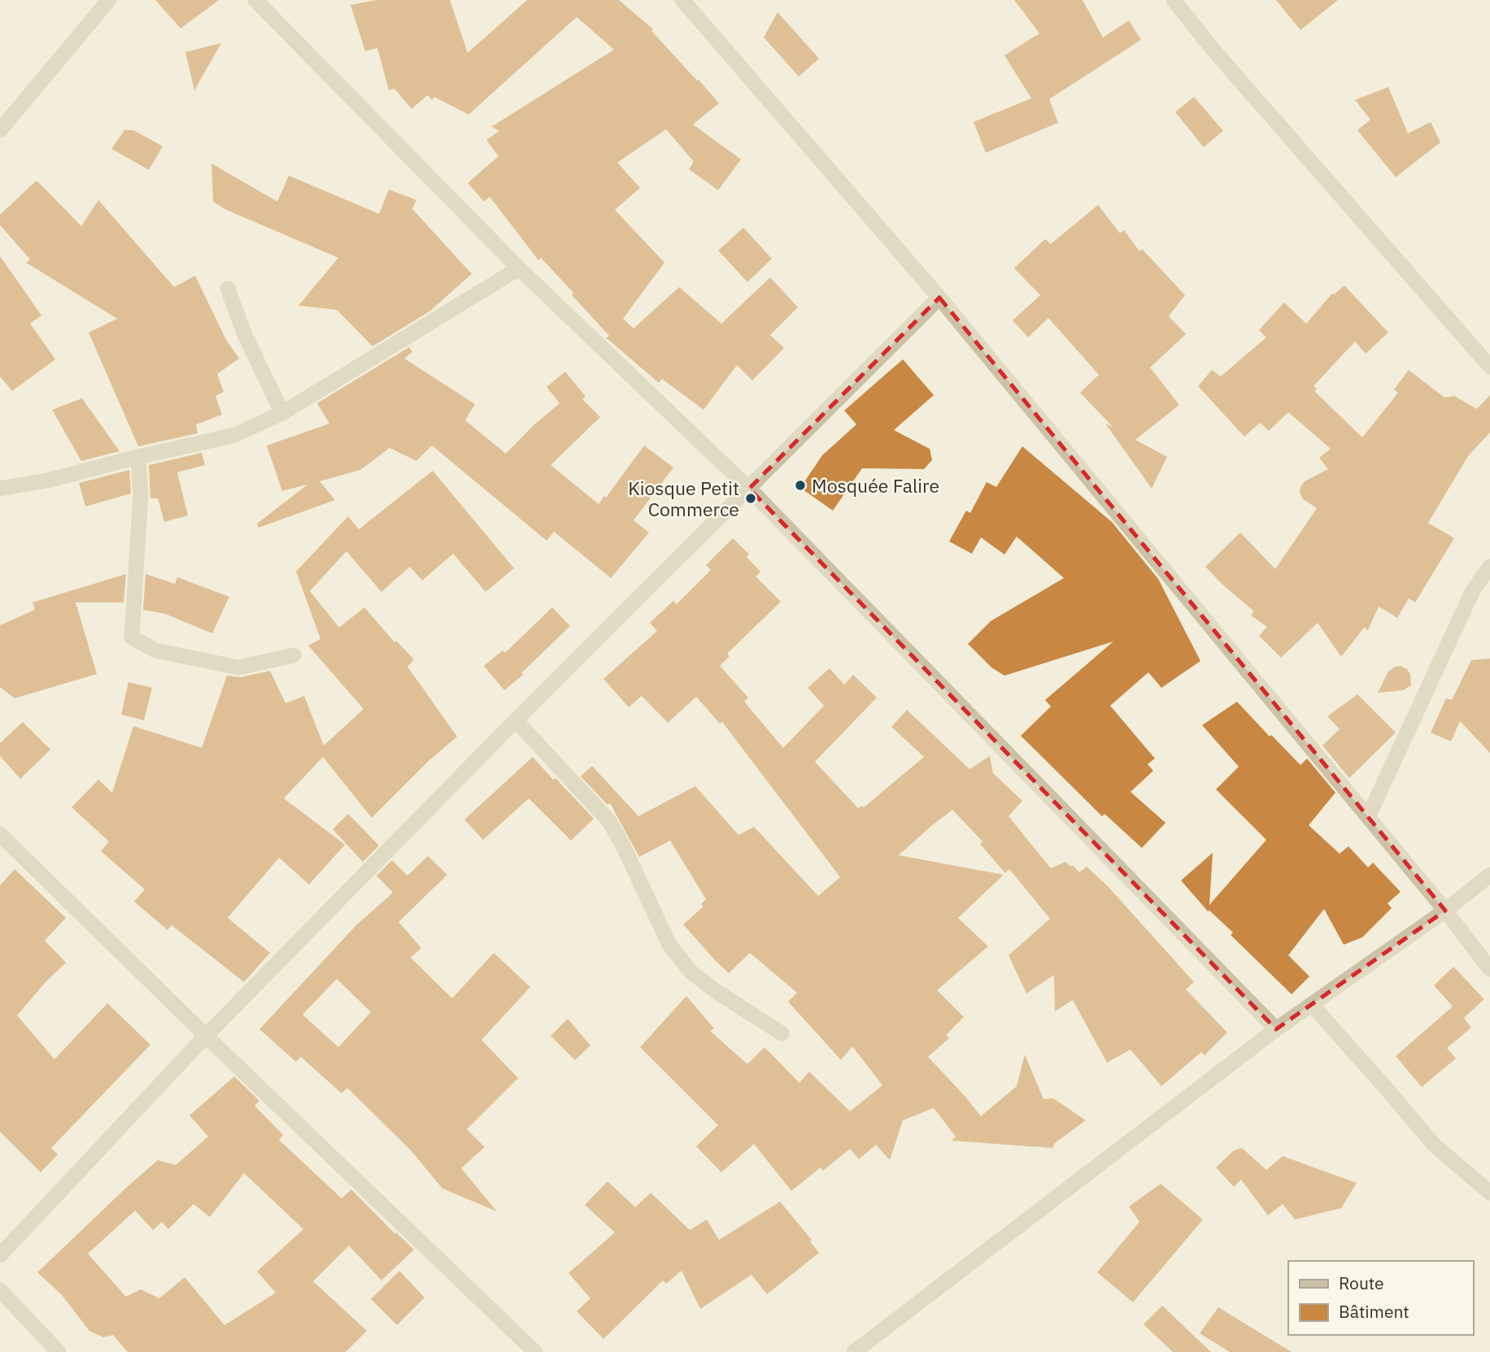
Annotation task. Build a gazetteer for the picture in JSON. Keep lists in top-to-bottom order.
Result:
{
  "places": ["Mosquée Falire", "Kiosque Petit Commerce"],
  "legend": ["Route", "Bâtiment"]
}
